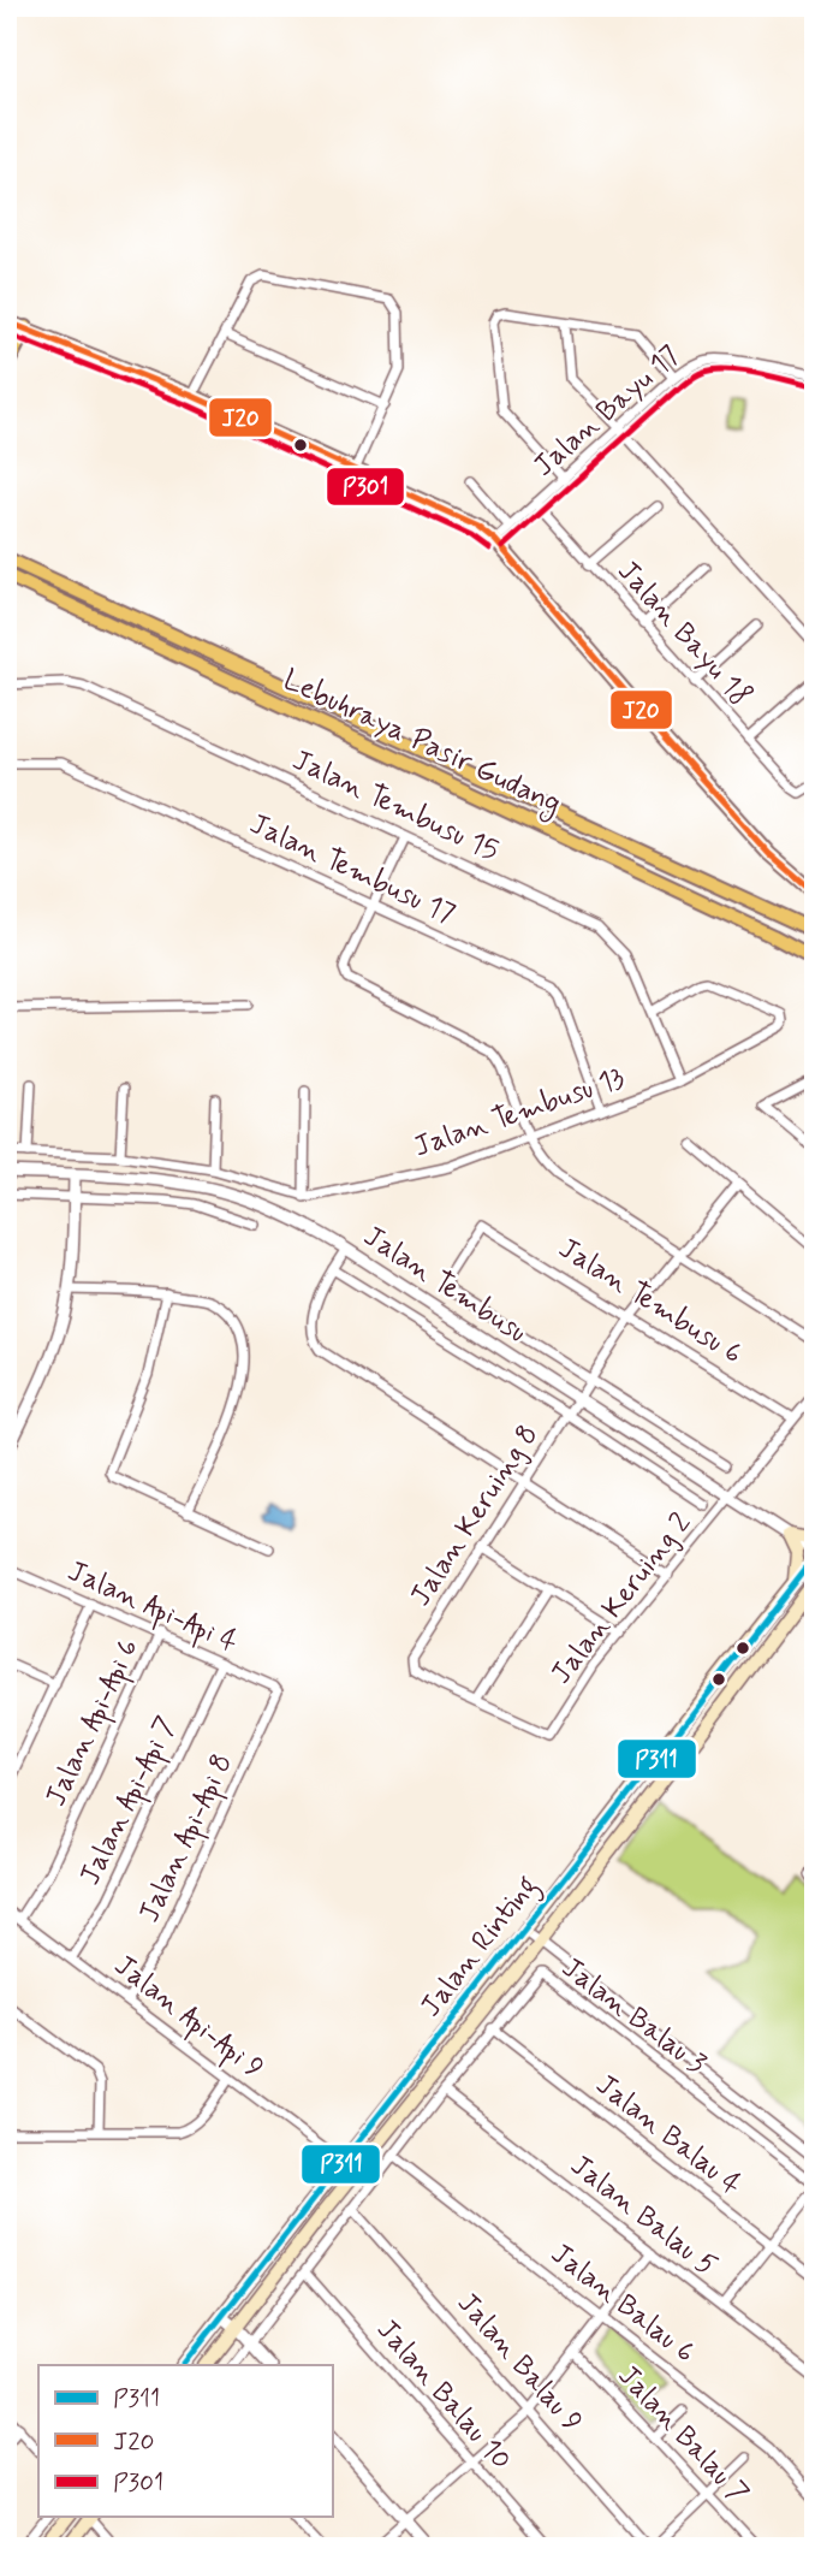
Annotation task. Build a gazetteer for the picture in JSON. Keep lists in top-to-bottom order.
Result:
{
  "streets": {
    "main road": ["Lebuhraya Pasir Gudang", "Jalan Rinting"],
    "street": [
      "Jalan Bayu 17",
      "Jalan Bayu 18",
      "Jalan Tembusu 15",
      "Jalan Tembusu 17",
      "Jalan Tembusu 13",
      "Jalan Tembusu",
      "Jalan Tembusu 6",
      "Jalan Keruing 8",
      "Jalan Keruing 2",
      "Jalan Api-Api 4",
      "Jalan Api-Api 6",
      "Jalan Api-Api 7",
      "Jalan Api-Api 8",
      "Jalan Balau 3",
      "Jalan Api-Api 9",
      "Jalan Balau 4",
      "Jalan Balau 5",
      "Jalan Balau 6",
      "Jalan Balau 9",
      "Jalan Balau 10",
      "Jalan Balau 7"
    ]
  },
  "crossings": [
    ["Jalan Bayu 17", "Jalan Bayu 18"],
    ["Jalan Tembusu 15", "Jalan Tembusu 13"],
    ["Jalan Tembusu 17", "Jalan Tembusu 13"],
    ["Jalan Tembusu", "Jalan Keruing 8"],
    ["Jalan Tembusu", "Jalan Keruing 2"],
    ["Jalan Tembusu", "Jalan Rinting"],
    ["Jalan Tembusu 6", "Jalan Keruing 8"],
    ["Jalan Tembusu 6", "Jalan Keruing 2"],
    ["Jalan Keruing 8", "Jalan Keruing 2"],
    ["Jalan Api-Api 4", "Jalan Api-Api 6"],
    ["Jalan Api-Api 4", "Jalan Api-Api 7"],
    ["Jalan Api-Api 4", "Jalan Api-Api 8"],
    ["Jalan Api-Api 6", "Jalan Api-Api 9"],
    ["Jalan Api-Api 7", "Jalan Api-Api 9"],
    ["Jalan Api-Api 8", "Jalan Api-Api 9"],
    ["Jalan Rinting", "Jalan Api-Api 9"],
    ["Jalan Balau 3", "Jalan Balau 4"],
    ["Jalan Balau 3", "Jalan Balau 5"],
    ["Jalan Balau 3", "Jalan Balau 6"],
    ["Jalan Balau 3", "Jalan Balau 9"],
    ["Jalan Balau 3", "Jalan Balau 10"]
  ],
  "lines": ["transit line J20", "transit line P301", "transit line P311"],
  "legend": ["P311", "J20", "P301"]
}
